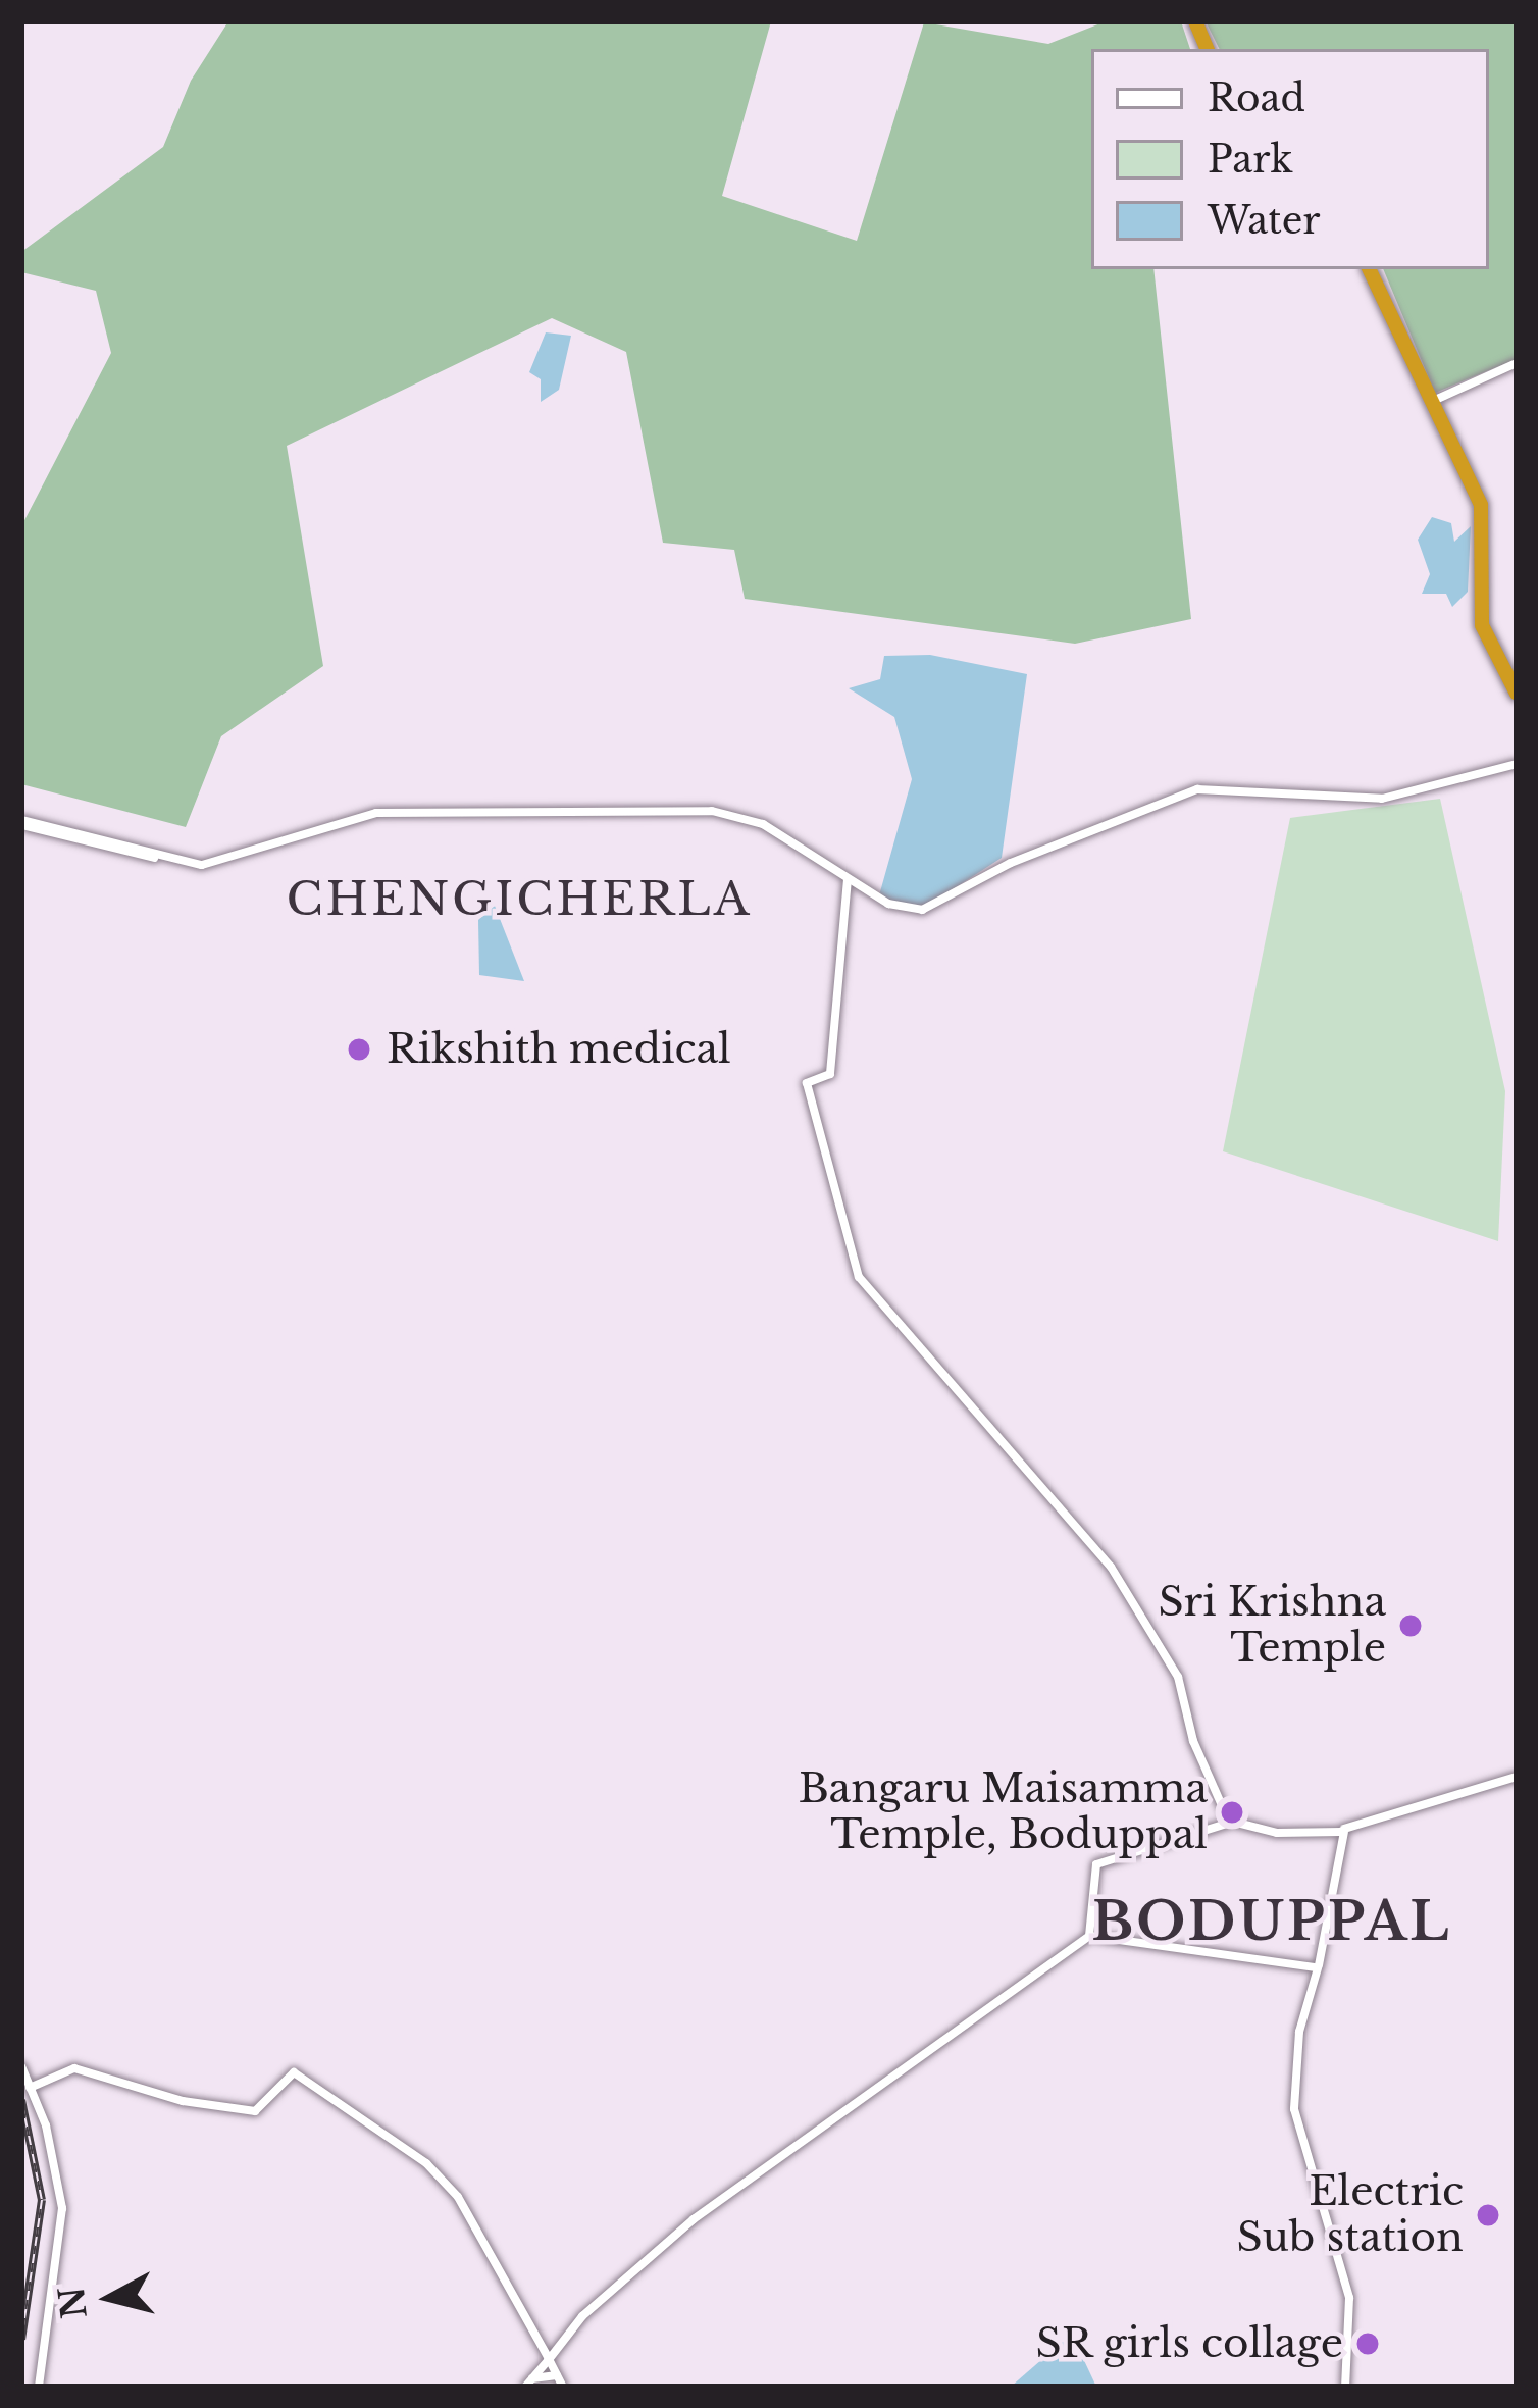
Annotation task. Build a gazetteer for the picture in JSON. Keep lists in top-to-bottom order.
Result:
{
  "districts": ["CHENGICHERLA", "BODUPPAL"],
  "places": [
    "Rikshith medical",
    "Sri Krishna Temple",
    "Bangaru Maisamma Temple, Boduppal",
    "Electric Sub station",
    "SR girls collage"
  ],
  "legend": ["Road", "Park", "Water"],
  "north": "left"
}
